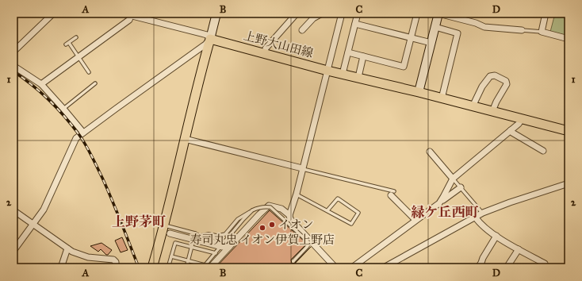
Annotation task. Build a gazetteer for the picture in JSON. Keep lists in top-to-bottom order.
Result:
{
  "streets": {
    "main road": ["上野大山田線"]
  },
  "districts": ["緑ケ丘西町", "上野茅町"],
  "places": ["イオン", "寿司丸忠 イオン伊賀上野店"],
  "grid": {
    "columns": [
      "A",
      "B",
      "C",
      "D"
    ],
    "rows": ["1", "2"]
  }
}
